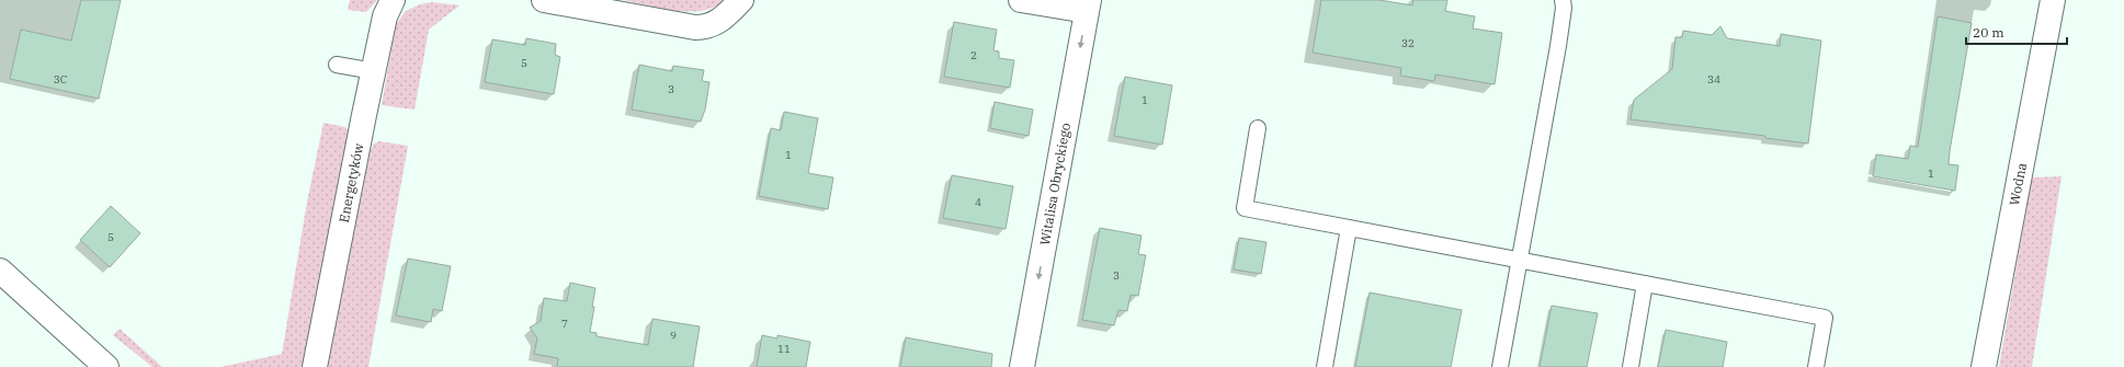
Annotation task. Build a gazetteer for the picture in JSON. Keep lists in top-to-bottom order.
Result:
{
  "streets": {
    "street": ["Energetyków", "Witalisa Obryckiego", "Wodna"]
  },
  "one_way": ["Witalisa Obryckiego"],
  "house_numbers": [
    "32",
    "2",
    "5",
    "3C",
    "34",
    "3",
    "1",
    "1",
    "1",
    "4",
    "5",
    "3",
    "7",
    "9",
    "11"
  ],
  "scale_bar": "20 m"
}
